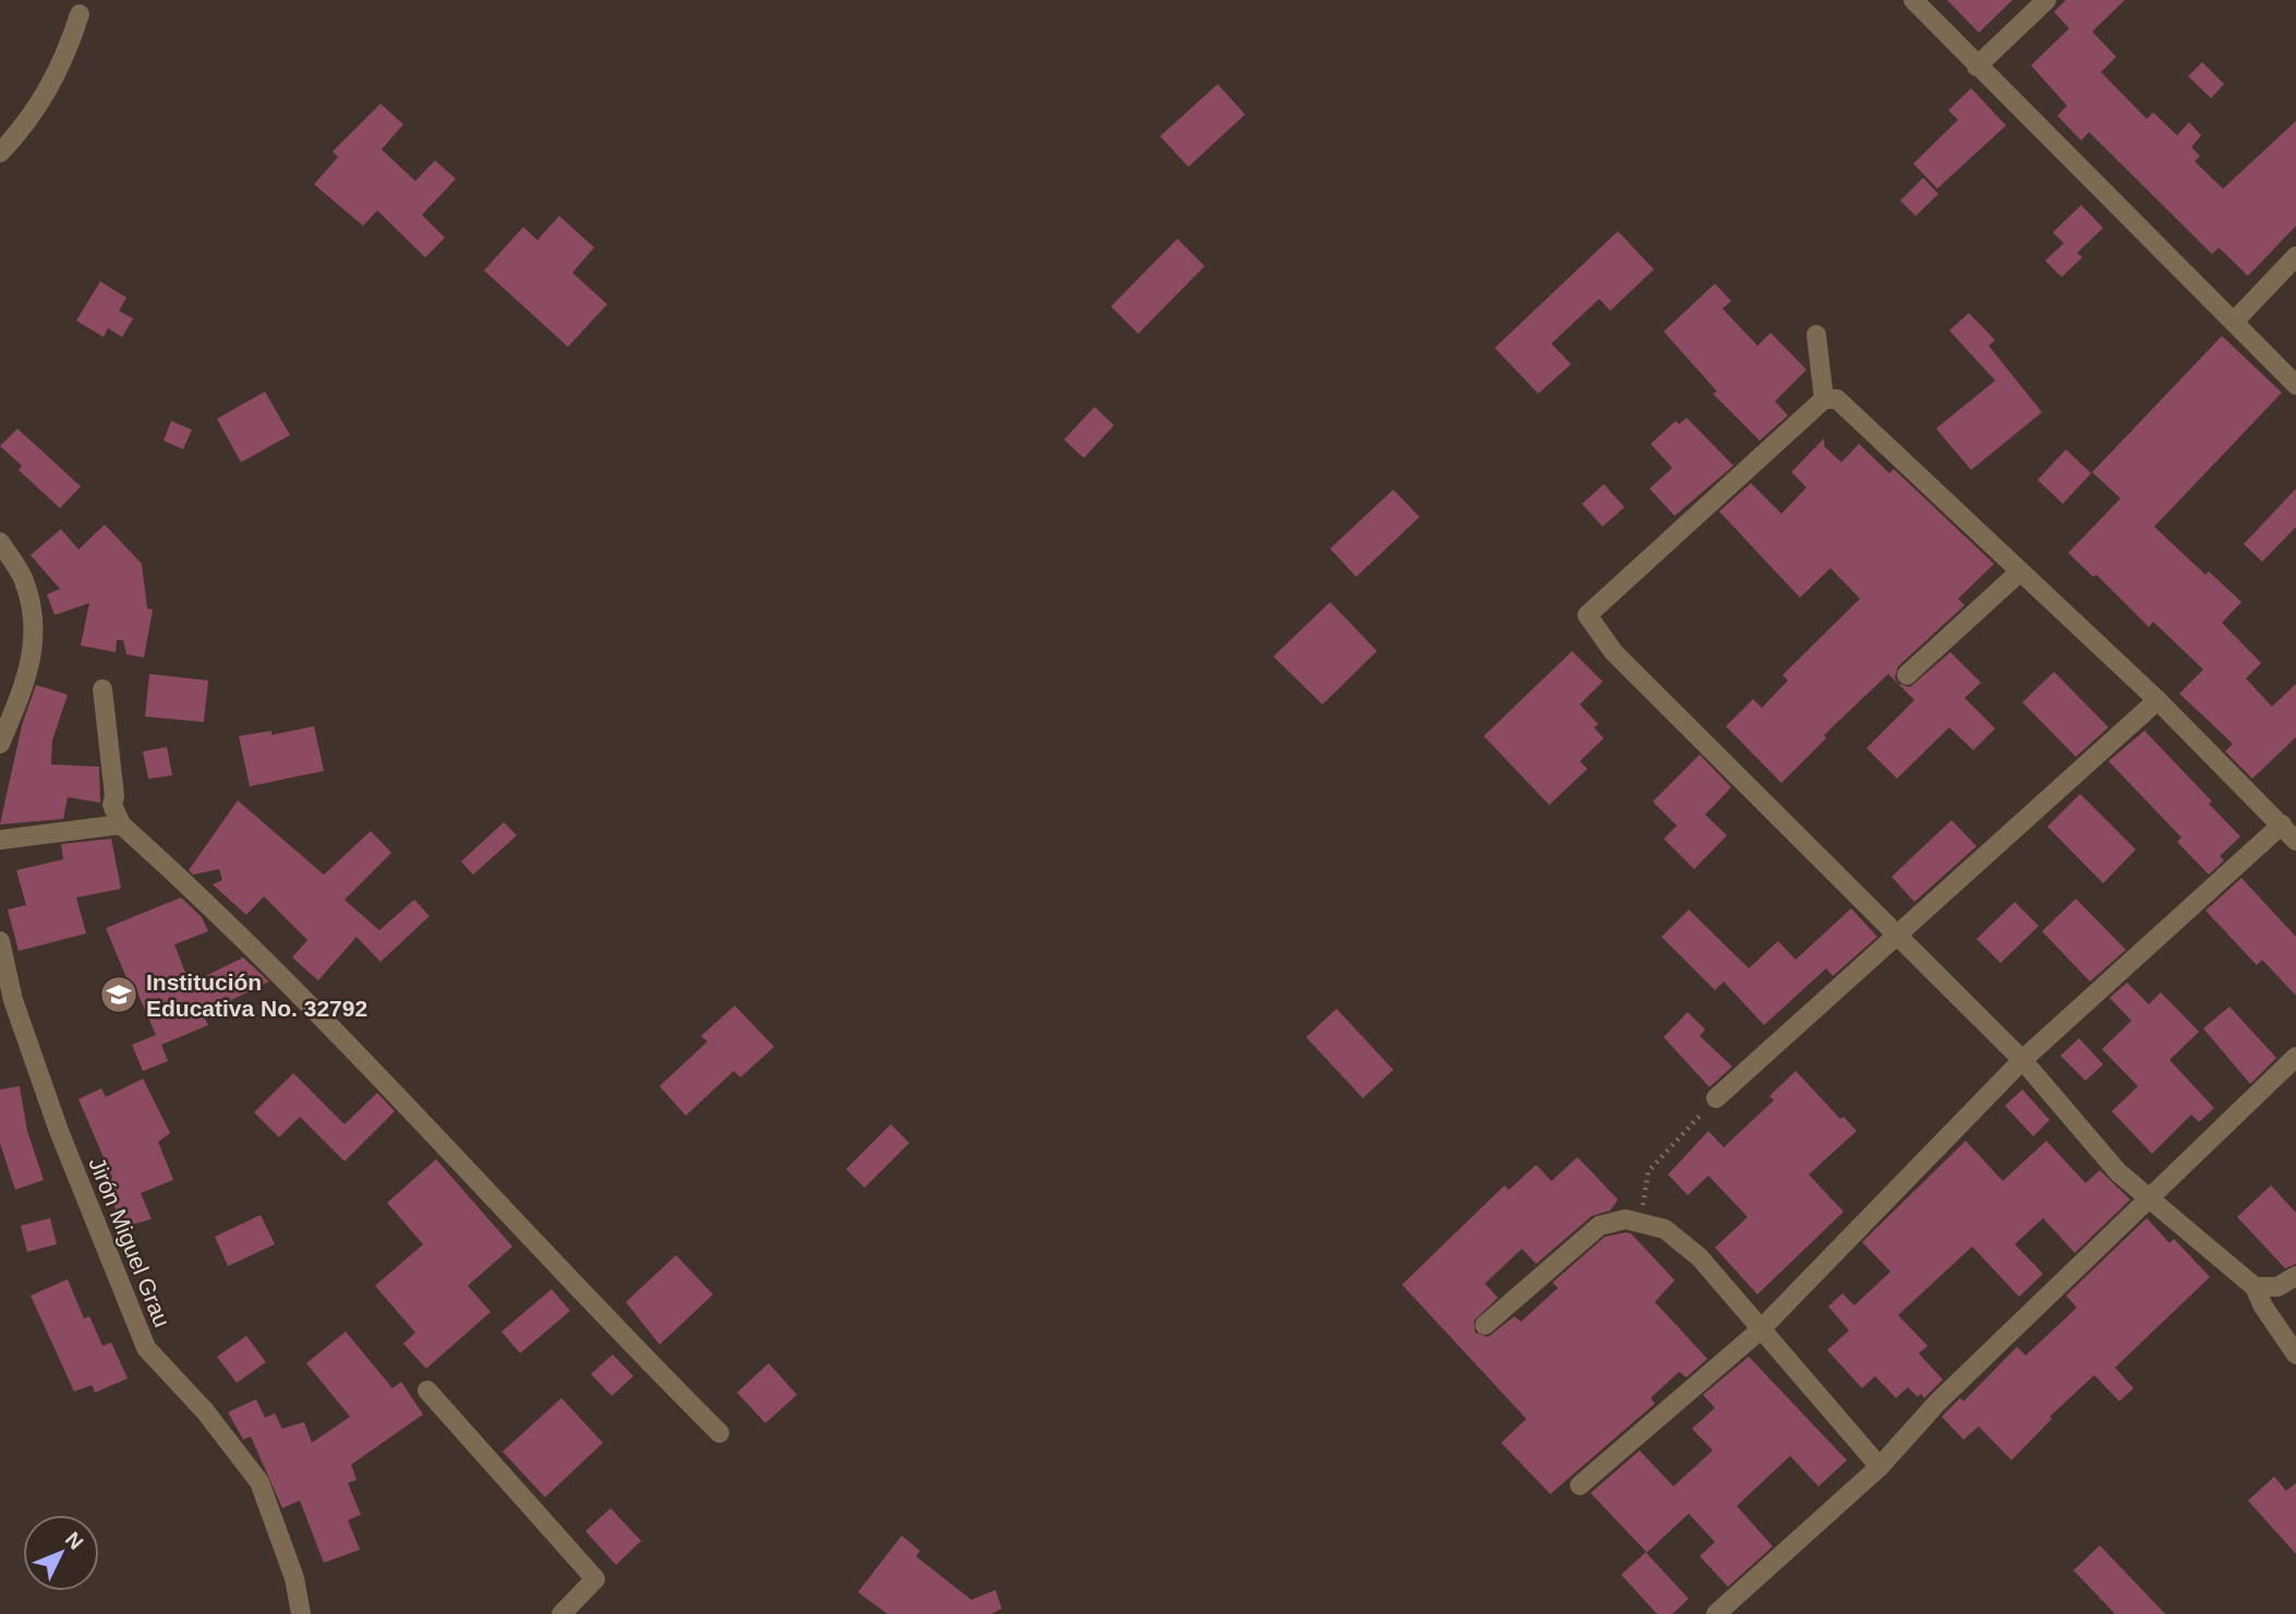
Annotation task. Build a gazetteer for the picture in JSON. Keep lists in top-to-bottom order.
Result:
{
  "streets": {
    "street": ["Jirón Miguel Grau"]
  },
  "places": {
    "school or university": ["Institución Educativa No. 32792"]
  },
  "north": "top right"
}
